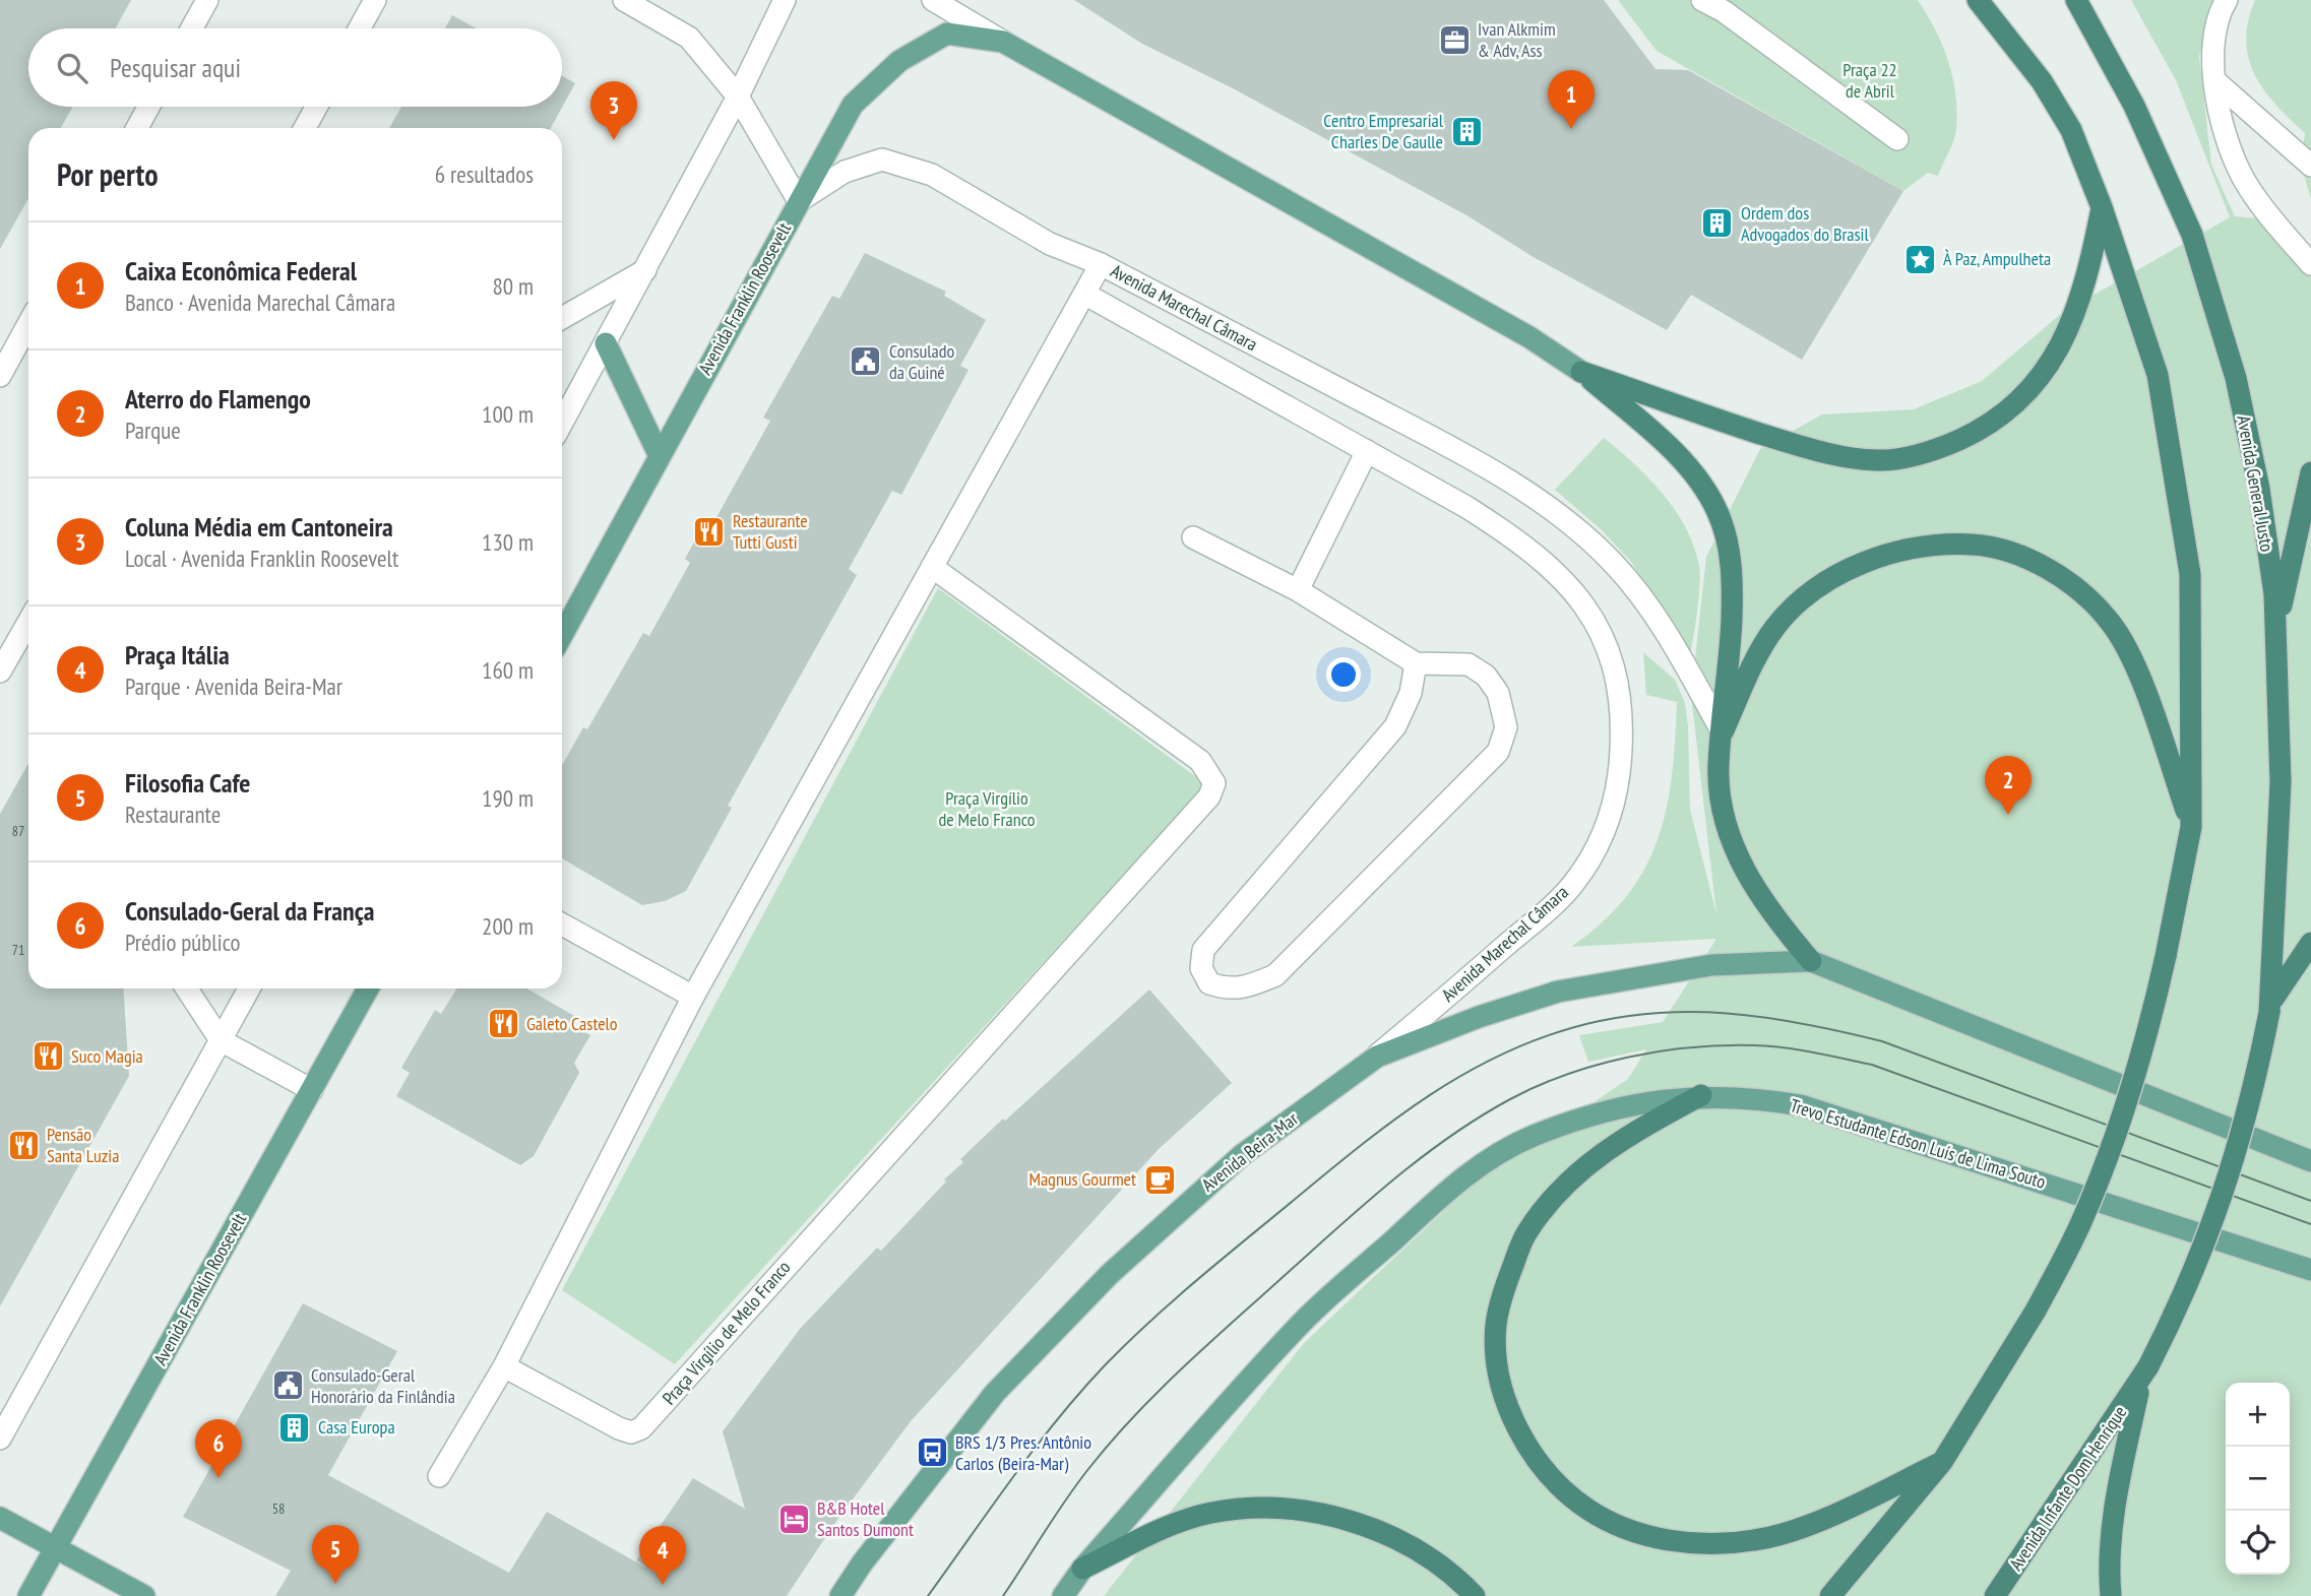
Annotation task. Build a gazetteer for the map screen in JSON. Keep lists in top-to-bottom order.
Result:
{
  "streets": {
    "highway": ["Avenida General Justo", "Avenida Infante Dom Henrique"],
    "main road": ["Avenida Franklin Roosevelt", "Trevo Estudante Edson Luís de Lima Souto", "Avenida Beira-Mar"],
    "street": ["Avenida Marechal Câmara", "Praça Virgílio de Melo Franco"]
  },
  "crossings": [
    ["Avenida Franklin Roosevelt", "Avenida Marechal Câmara"],
    ["Avenida Marechal Câmara", "Avenida Beira-Mar"]
  ],
  "parks": ["Praça 22 de Abril", "Praça Virgílio de Melo Franco"],
  "places": {
    "office": ["Ivan Alkmim & Adv, Ass"],
    "building": ["Centro Empresarial Charles De Gaulle", "Ordem dos Advogados do Brasil", "Casa Europa"],
    "place": ["À Paz, Ampulheta"],
    "public building": ["Consulado da Guiné", "Consulado-Geral Honorário da Finlândia"],
    "restaurant": [
      "Restaurante Tutti Gusti",
      "Galeto Castelo",
      "Suco Magia",
      "Pensão Santa Luzia"
    ],
    "cafe": ["Magnus Gourmet"],
    "bus stop": ["BRS 1/3 Pres. Antônio Carlos (Beira-Mar)"],
    "hotel": ["B&B Hotel Santos Dumont"]
  },
  "house_numbers": ["87", "71", "58"],
  "page": {
    "search": "Pesquisar aqui",
    "pins": [
      "1",
      "3",
      "2",
      "6",
      "5",
      "4"
    ],
    "heading": ["Por perto", "6 resultados"],
    "list": [
      {
        "mark": "1",
        "name": "Caixa Econômica Federal",
        "note": "Banco · Avenida Marechal Câmara",
        "value": "80 m"
      },
      {
        "mark": "2",
        "name": "Aterro do Flamengo",
        "note": "Parque",
        "value": "100 m"
      },
      {
        "mark": "3",
        "name": "Coluna Média em Cantoneira",
        "note": "Local · Avenida Franklin Roosevelt",
        "value": "130 m"
      },
      {
        "mark": "4",
        "name": "Praça Itália",
        "note": "Parque · Avenida Beira-Mar",
        "value": "160 m"
      },
      {
        "mark": "5",
        "name": "Filosofia Cafe",
        "note": "Restaurante",
        "value": "190 m"
      },
      {
        "mark": "6",
        "name": "Consulado-Geral da França",
        "note": "Prédio público",
        "value": "200 m"
      }
    ],
    "map_buttons": ["+", "−"]
  }
}
